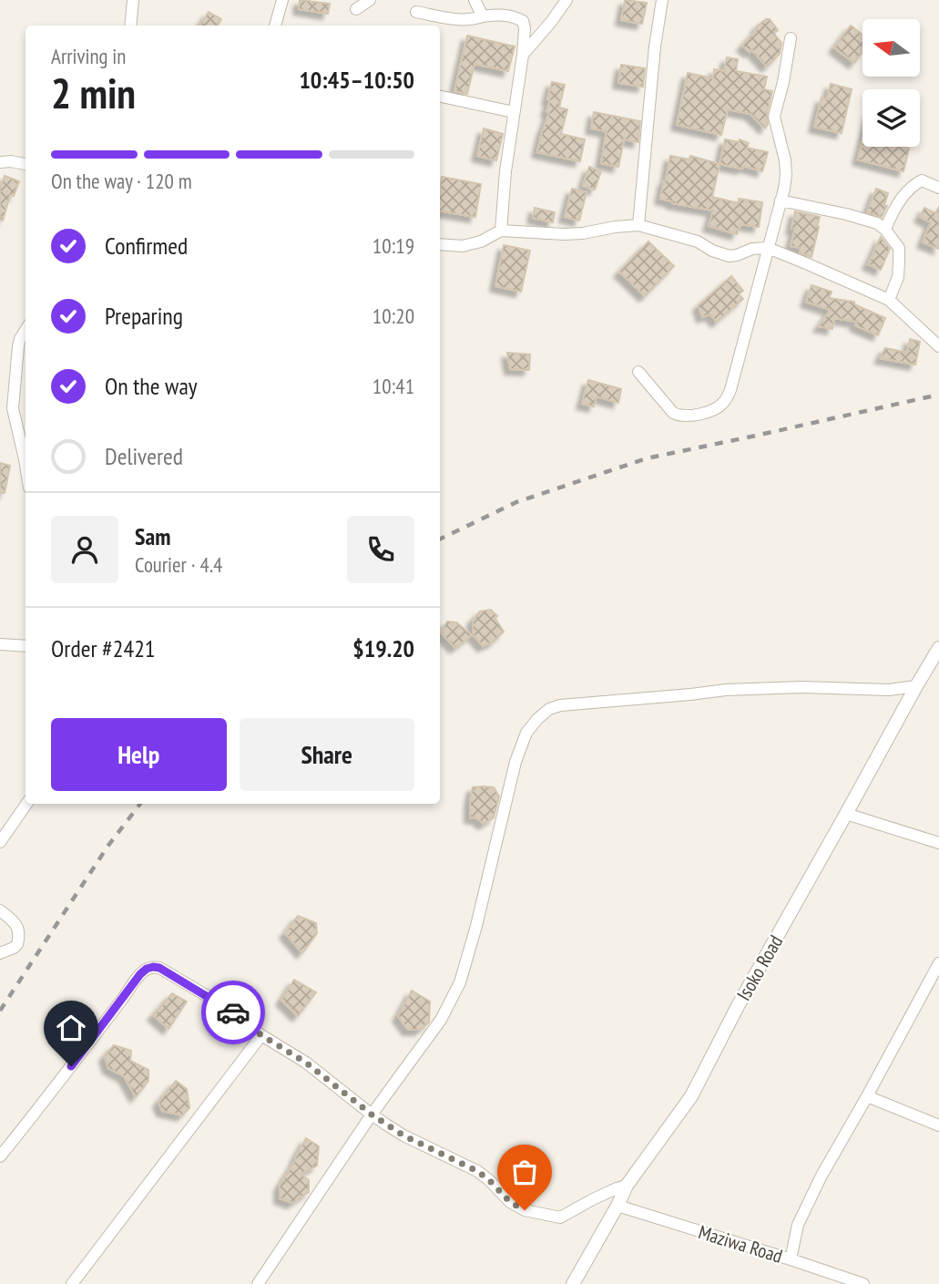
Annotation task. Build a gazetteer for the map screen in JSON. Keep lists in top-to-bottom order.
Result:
{
  "streets": {
    "street": ["Isoko Road", "Maziwa Road"]
  },
  "crossings": [
    ["Isoko Road", "Maziwa Road"]
  ],
  "north": "left",
  "page": {
    "heading": ["2 min", "Arriving in", "10:45–10:50"],
    "panel": [
      "Sam",
      "Courier · 4.4",
      "Order #2421",
      "$19.20"
    ],
    "bar": "On the way · 120 m",
    "list": [
      ["Confirmed", "10:19"],
      ["Preparing", "10:20"],
      ["On the way", "10:41"],
      "Delivered"
    ],
    "buttons": ["Help", "Share"]
  }
}
